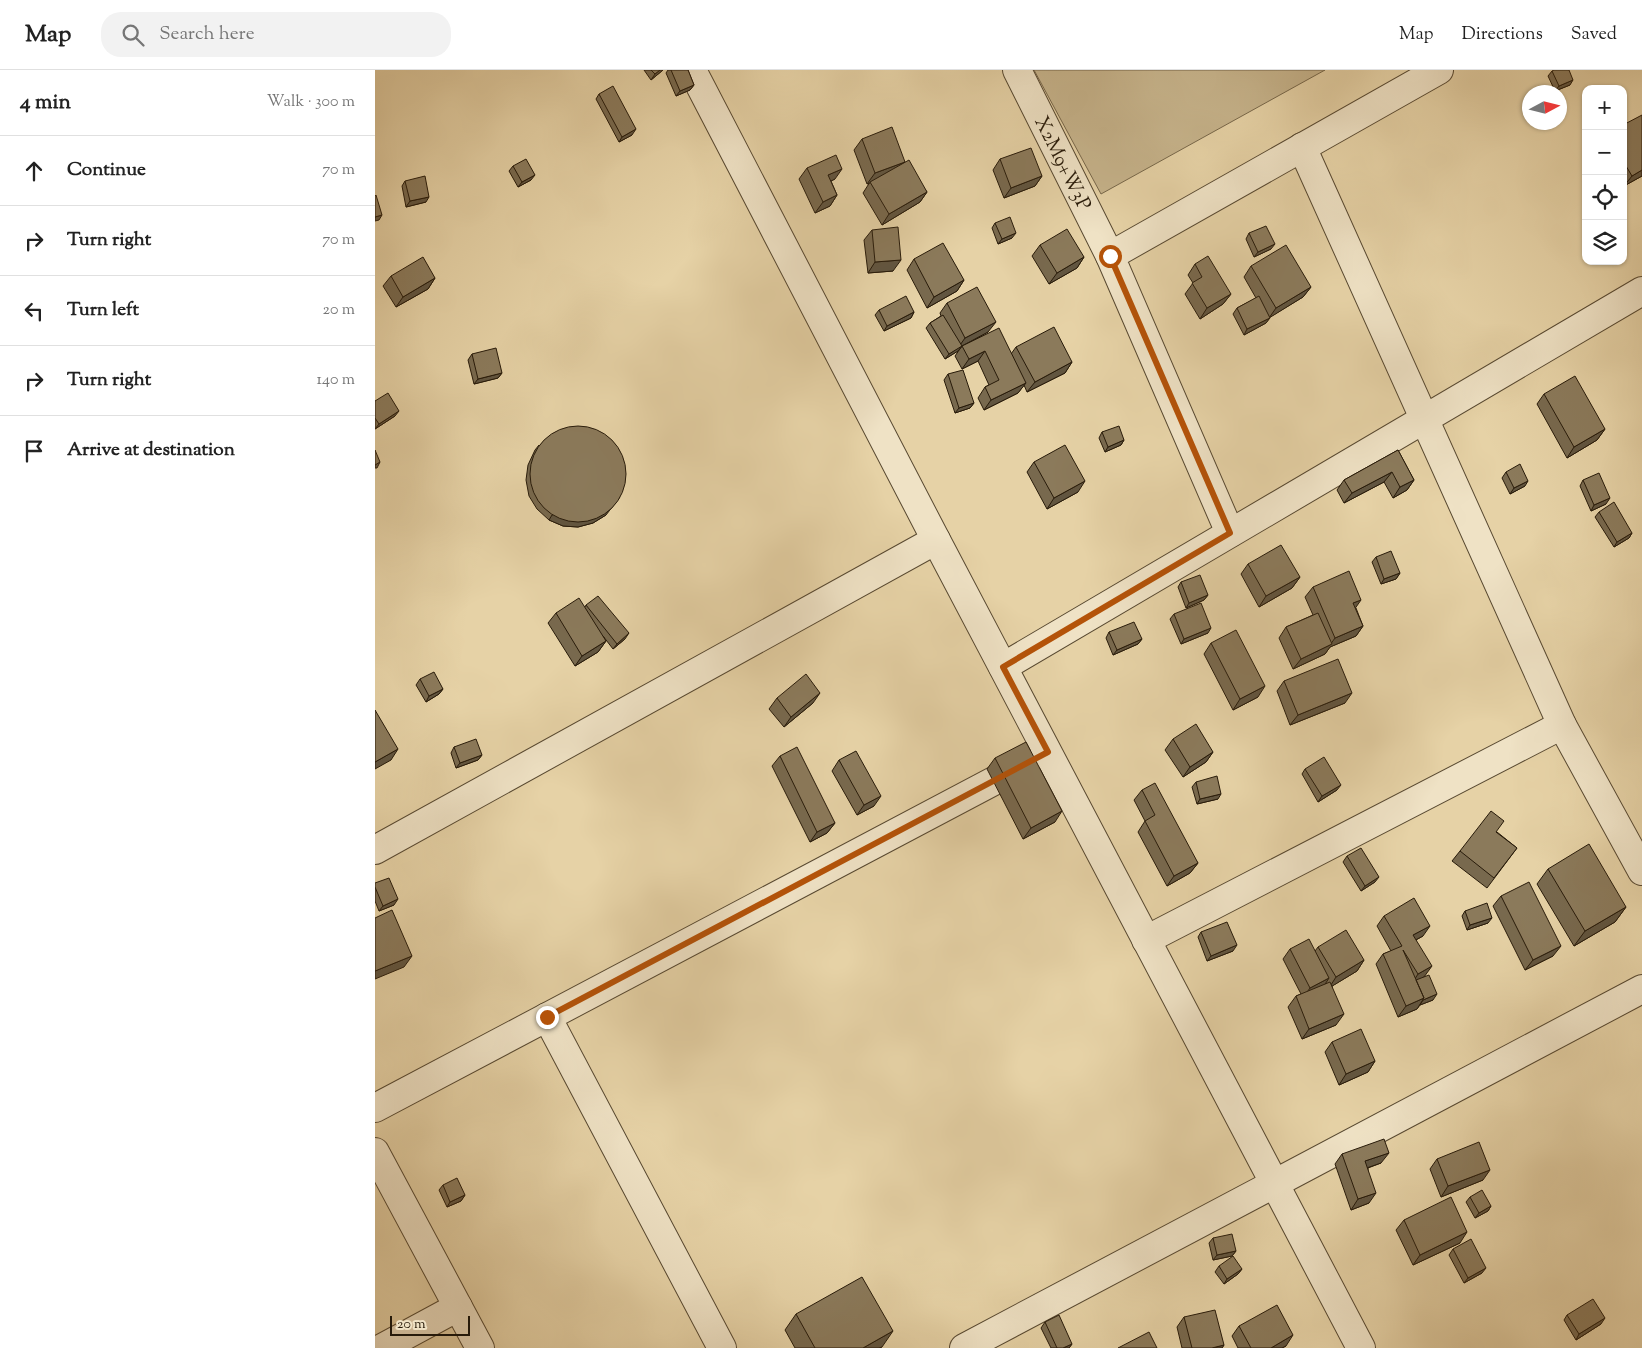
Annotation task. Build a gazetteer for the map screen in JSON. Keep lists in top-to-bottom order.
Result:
{
  "streets": {
    "street": ["X2M9+W3P"]
  },
  "scale_bar": "20 m",
  "north": "right",
  "page": {
    "header": "Map",
    "search": "Search here",
    "nav": ["Map", "Directions", "Saved"],
    "heading": ["4 min", "Walk · 300 m"],
    "map_buttons": ["+", "−"],
    "list": [
      ["Continue", "70 m"],
      ["Turn right", "70 m"],
      ["Turn left", "20 m"],
      ["Turn right", "140 m"],
      "Arrive at destination"
    ],
    "scale": "20 m"
  }
}
